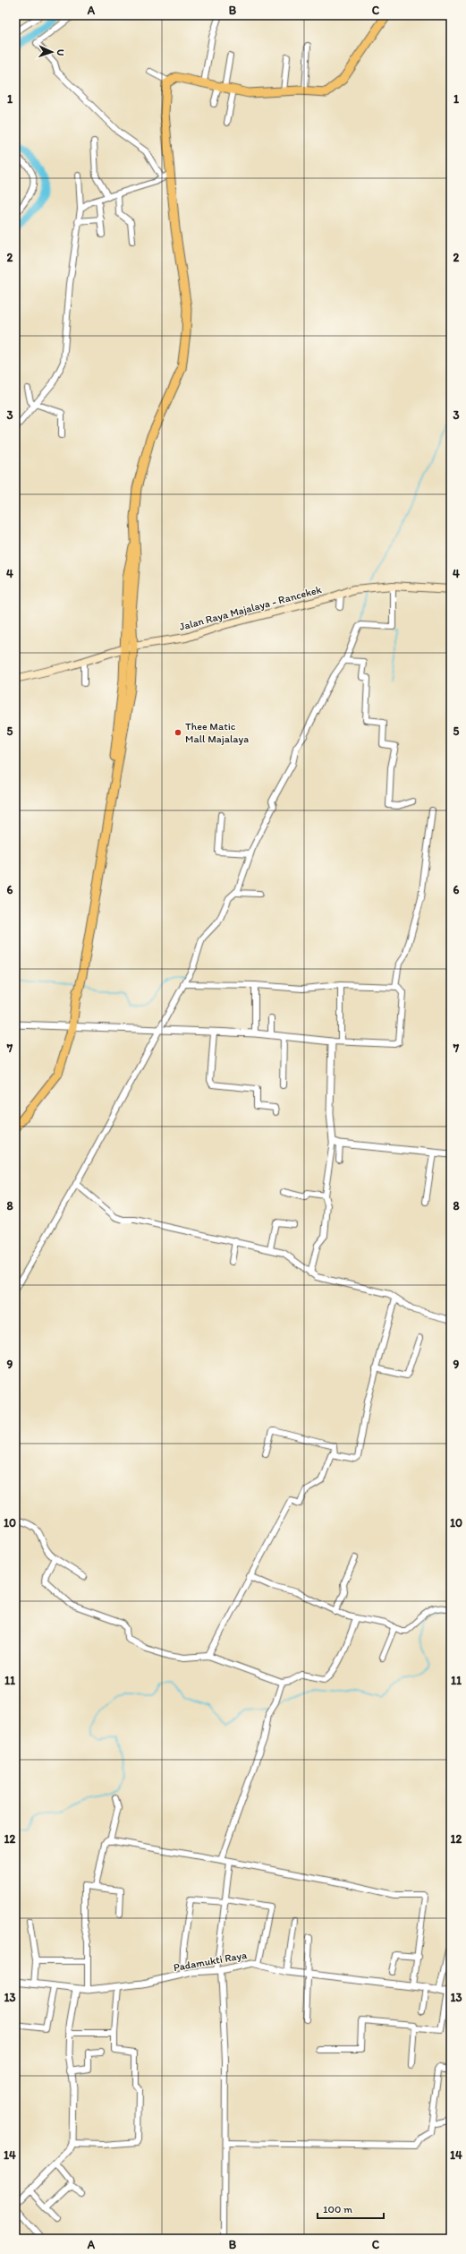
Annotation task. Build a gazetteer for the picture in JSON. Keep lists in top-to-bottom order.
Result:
{
  "streets": {
    "main road": ["Jalan Raya Majalaya - Rancekek"],
    "street": ["Padamukti Raya"]
  },
  "places": ["Thee Matic Mall Majalaya"],
  "scale_bar": "100 m",
  "north": "right",
  "grid": {
    "columns": ["A", "B", "C"],
    "rows": [
      "1",
      "2",
      "3",
      "4",
      "5",
      "6",
      "7",
      "8",
      "9",
      "10",
      "11",
      "12",
      "13",
      "14"
    ]
  }
}
